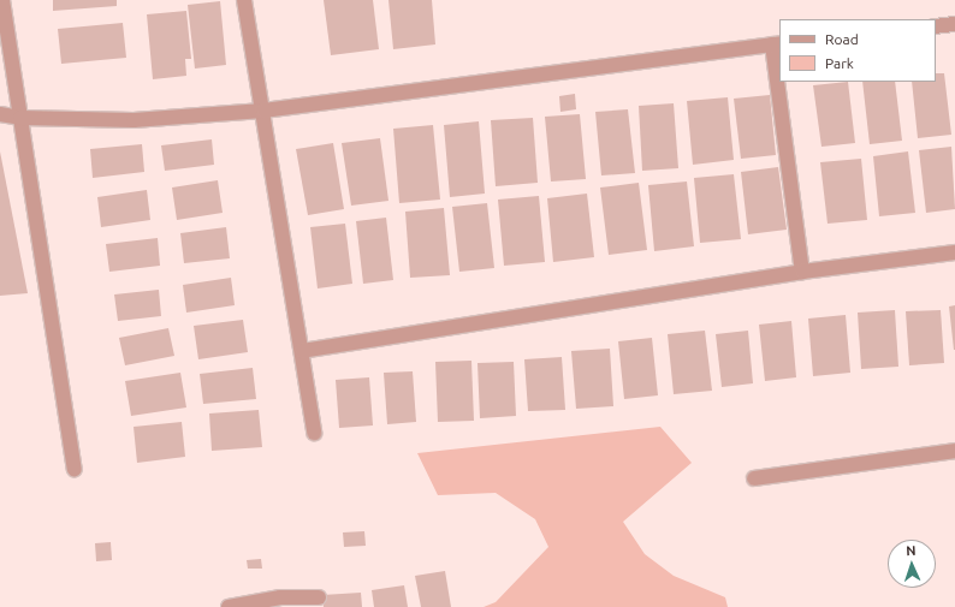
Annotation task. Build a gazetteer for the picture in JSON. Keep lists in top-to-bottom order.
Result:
{
  "legend": ["Road", "Park"],
  "north": "top"
}
